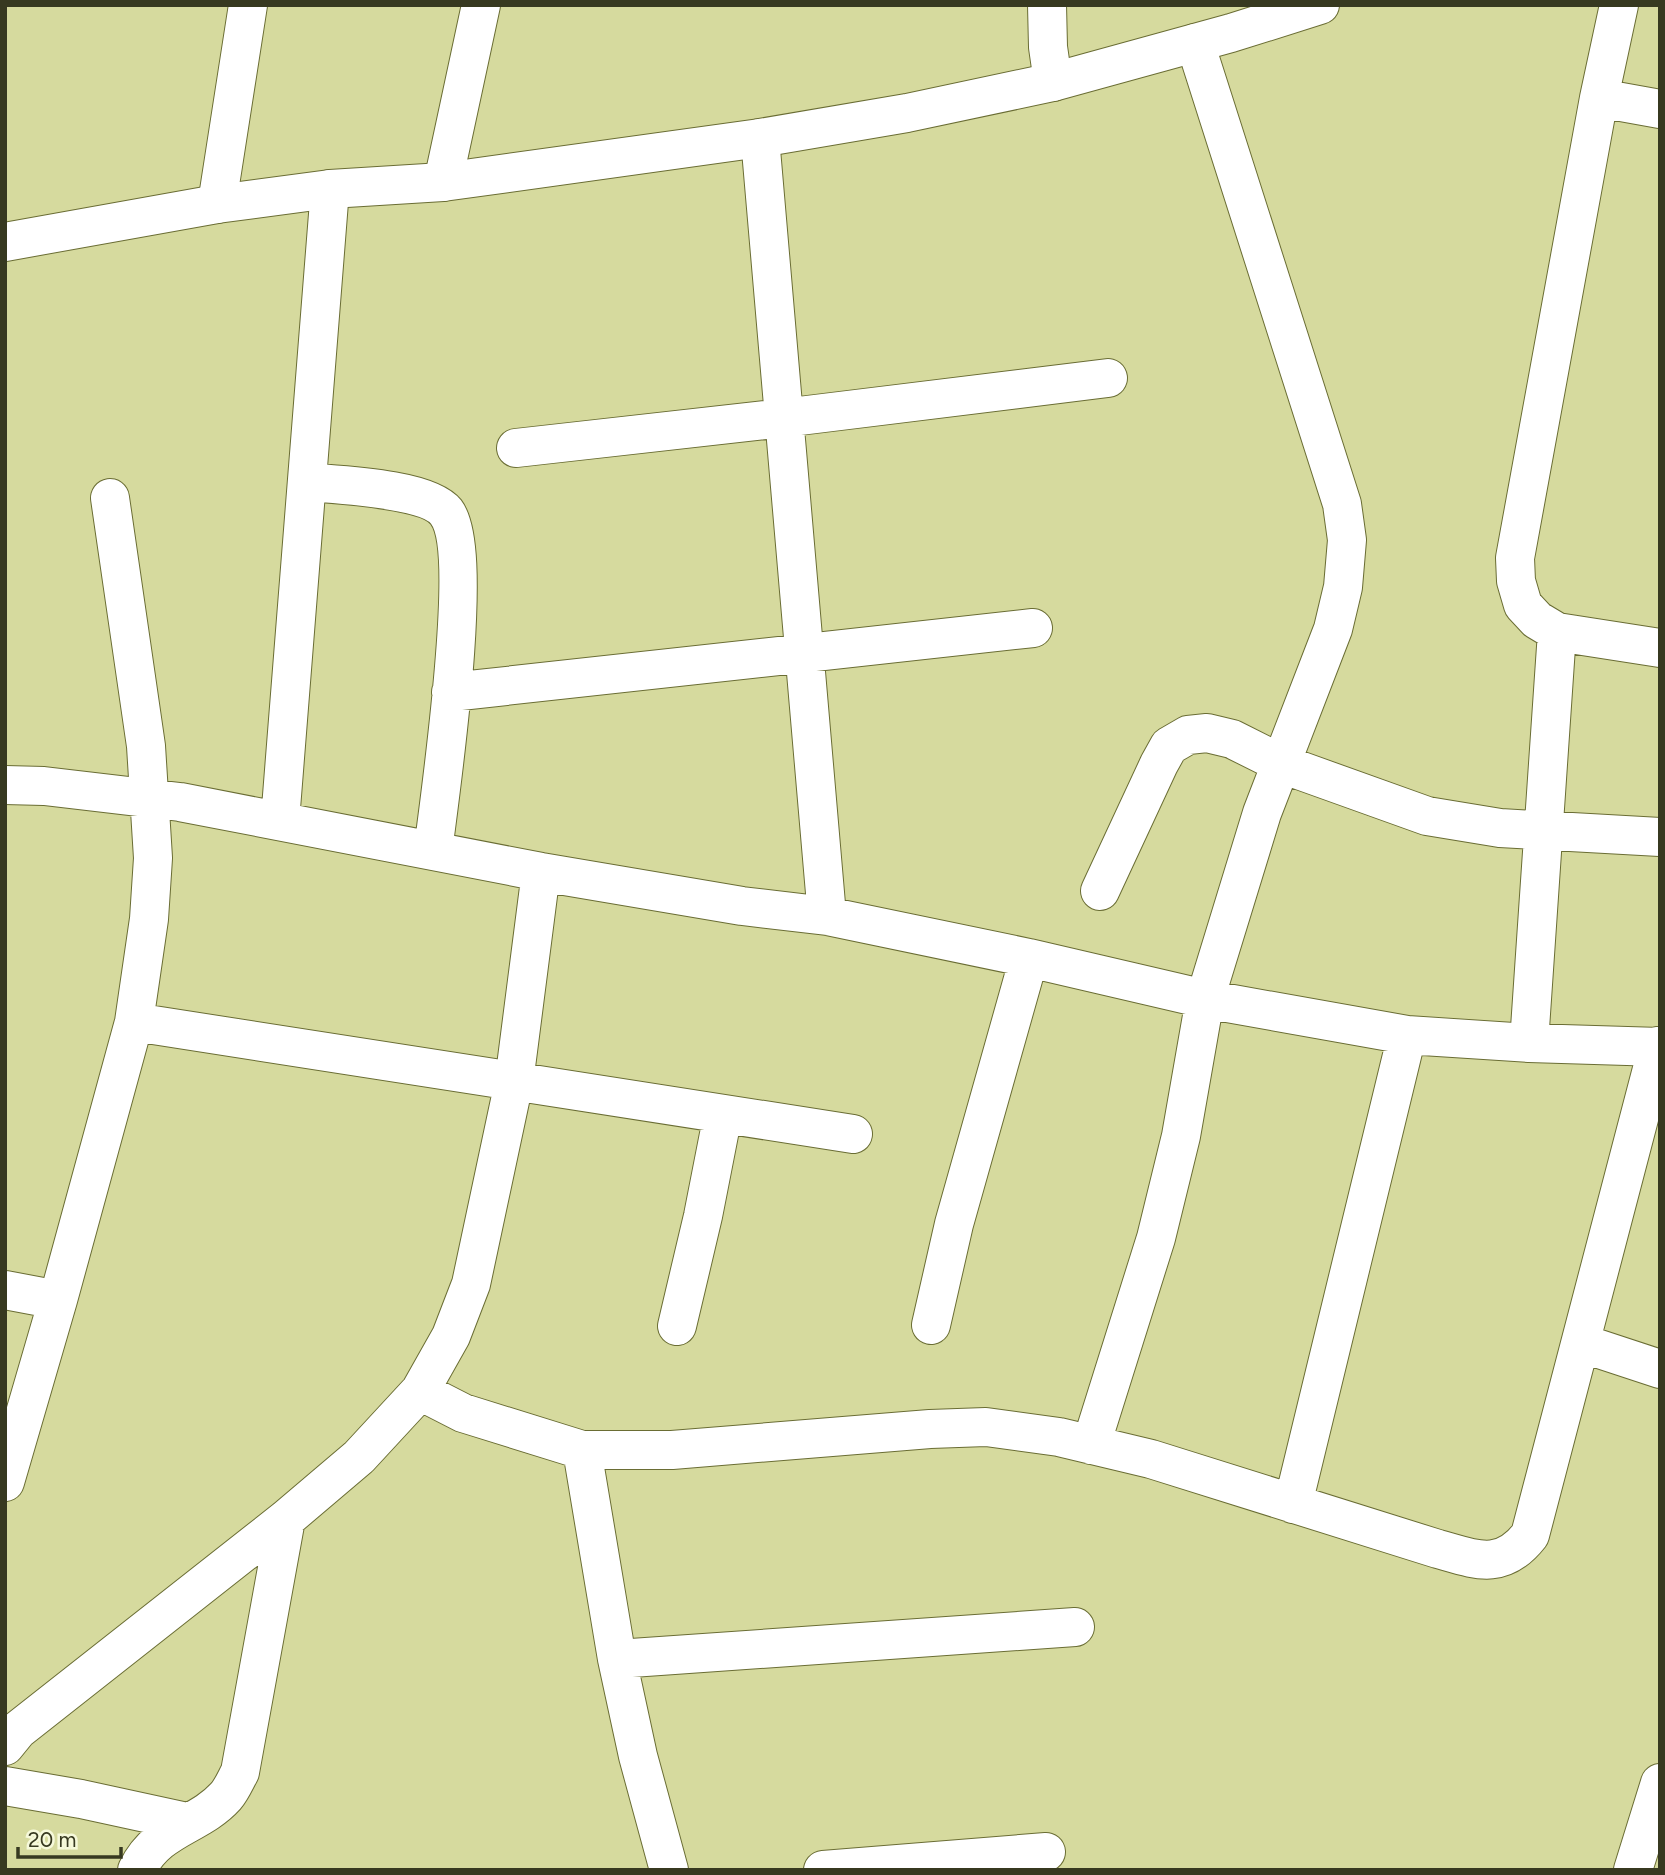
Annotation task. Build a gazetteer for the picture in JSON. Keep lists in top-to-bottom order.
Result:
{
  "scale_bar": "20 m"
}
